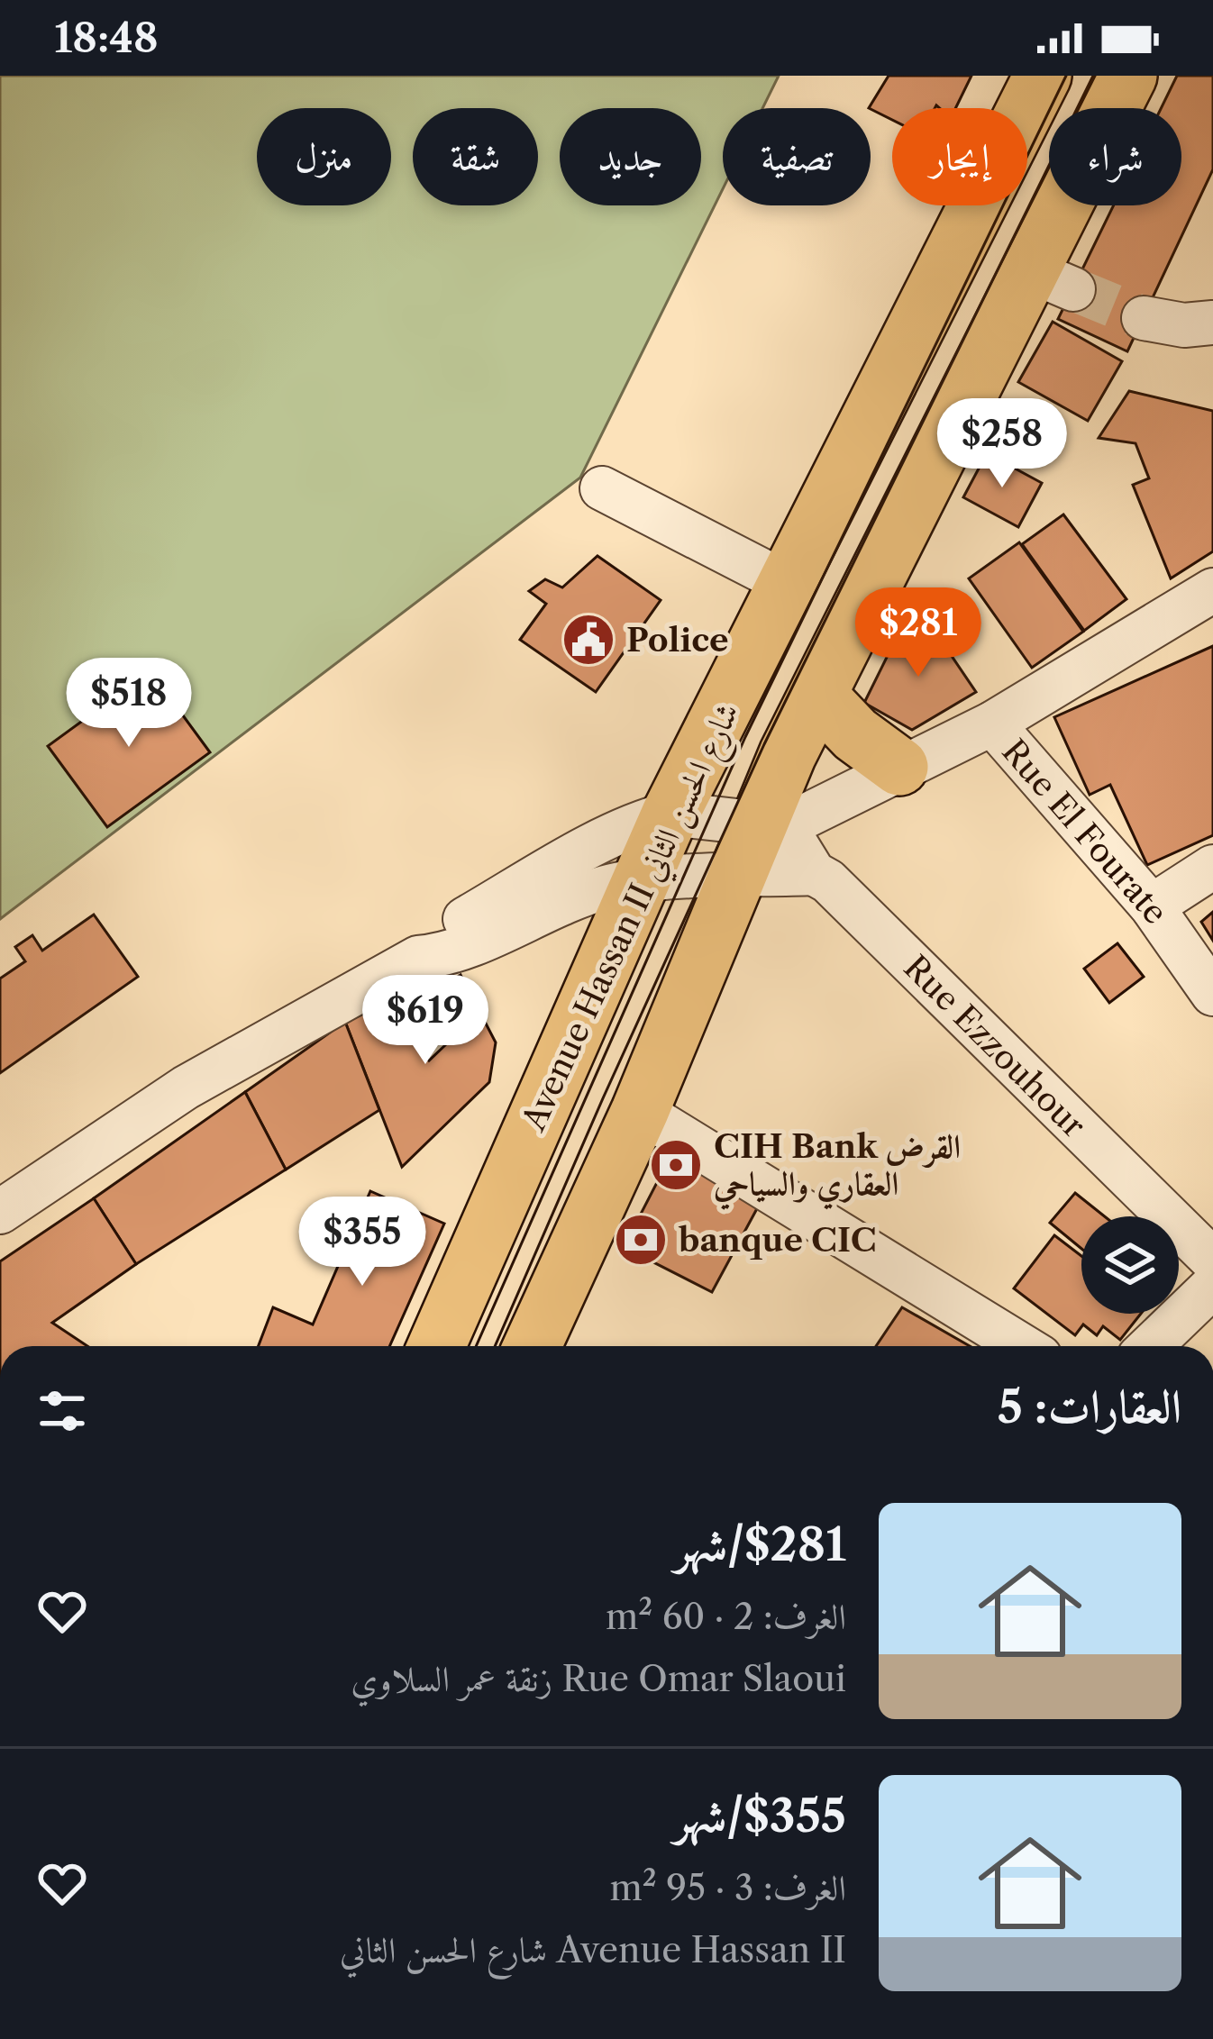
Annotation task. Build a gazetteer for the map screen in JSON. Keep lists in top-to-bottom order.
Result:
{
  "streets": {
    "main road": ["Avenue Hassan II شارع الحسن الثاني"],
    "street": ["Rue El Fourate", "Rue Ezzouhour"]
  },
  "places": {
    "public building": ["Police"],
    "bank": ["CIH Bank القرض العقاري والسياحي", "banque CIC"]
  },
  "page": {
    "status": "18:48",
    "chip": [
      "شراء",
      "إيجار",
      "تصفية",
      "جديد",
      "شقة",
      "منزل"
    ],
    "price": [
      "$258",
      "$281",
      "$518",
      "$619",
      "$355"
    ],
    "heading": "العقارات: 5",
    "list": [
      {
        "name": "$281/شهر",
        "note": "الغرف: 2 · 60 m² · Rue Omar Slaoui زنقة عمر السلاوي"
      },
      {
        "name": "$355/شهر",
        "note": "الغرف: 3 · 95 m² · Avenue Hassan II شارع الحسن الثاني"
      }
    ]
  }
}
